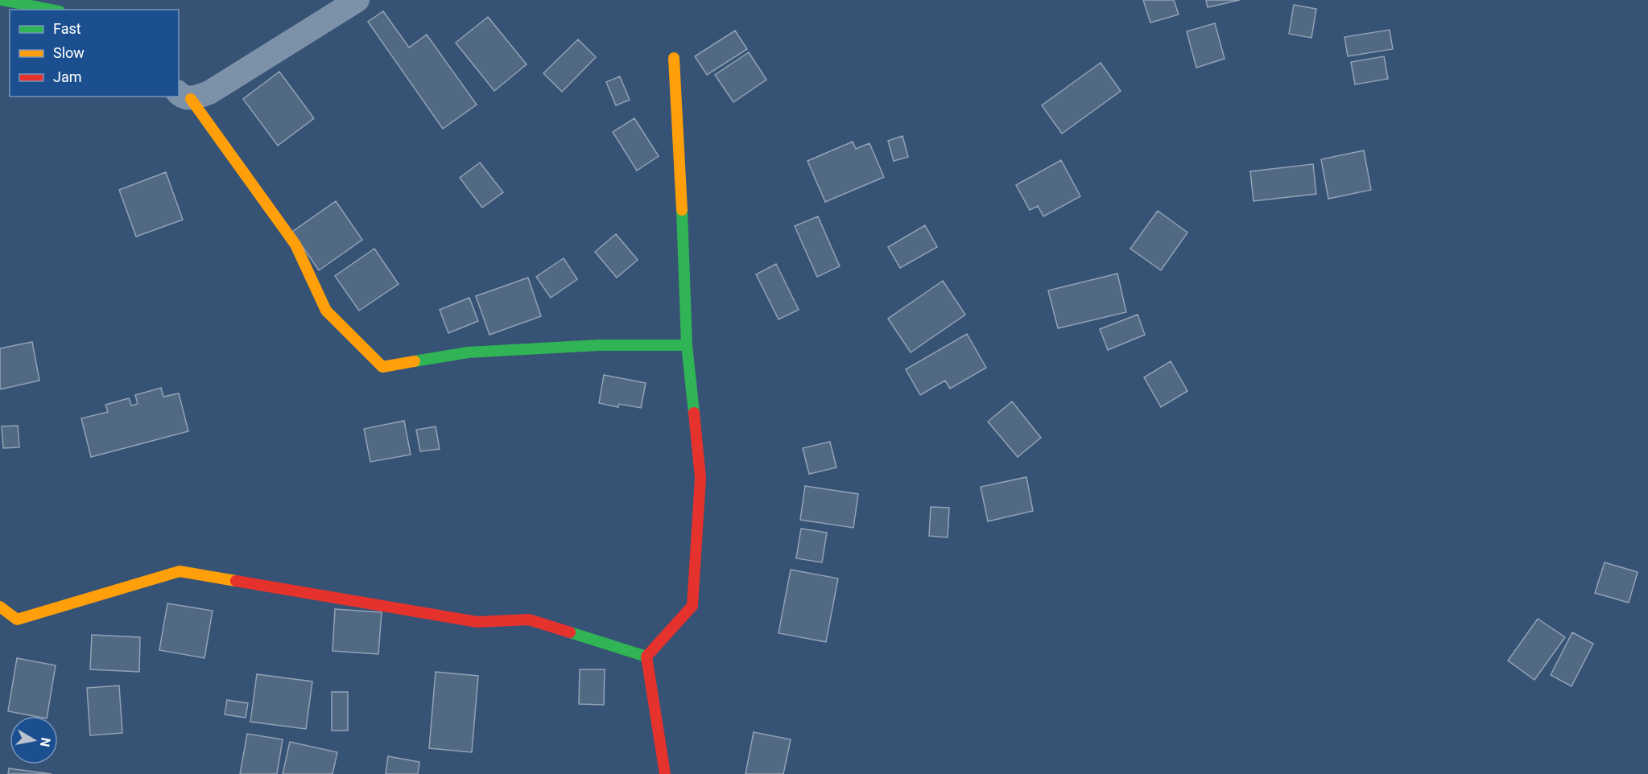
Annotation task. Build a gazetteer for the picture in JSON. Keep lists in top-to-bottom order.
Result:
{
  "legend": ["Fast", "Slow", "Jam"],
  "north": "right"
}
